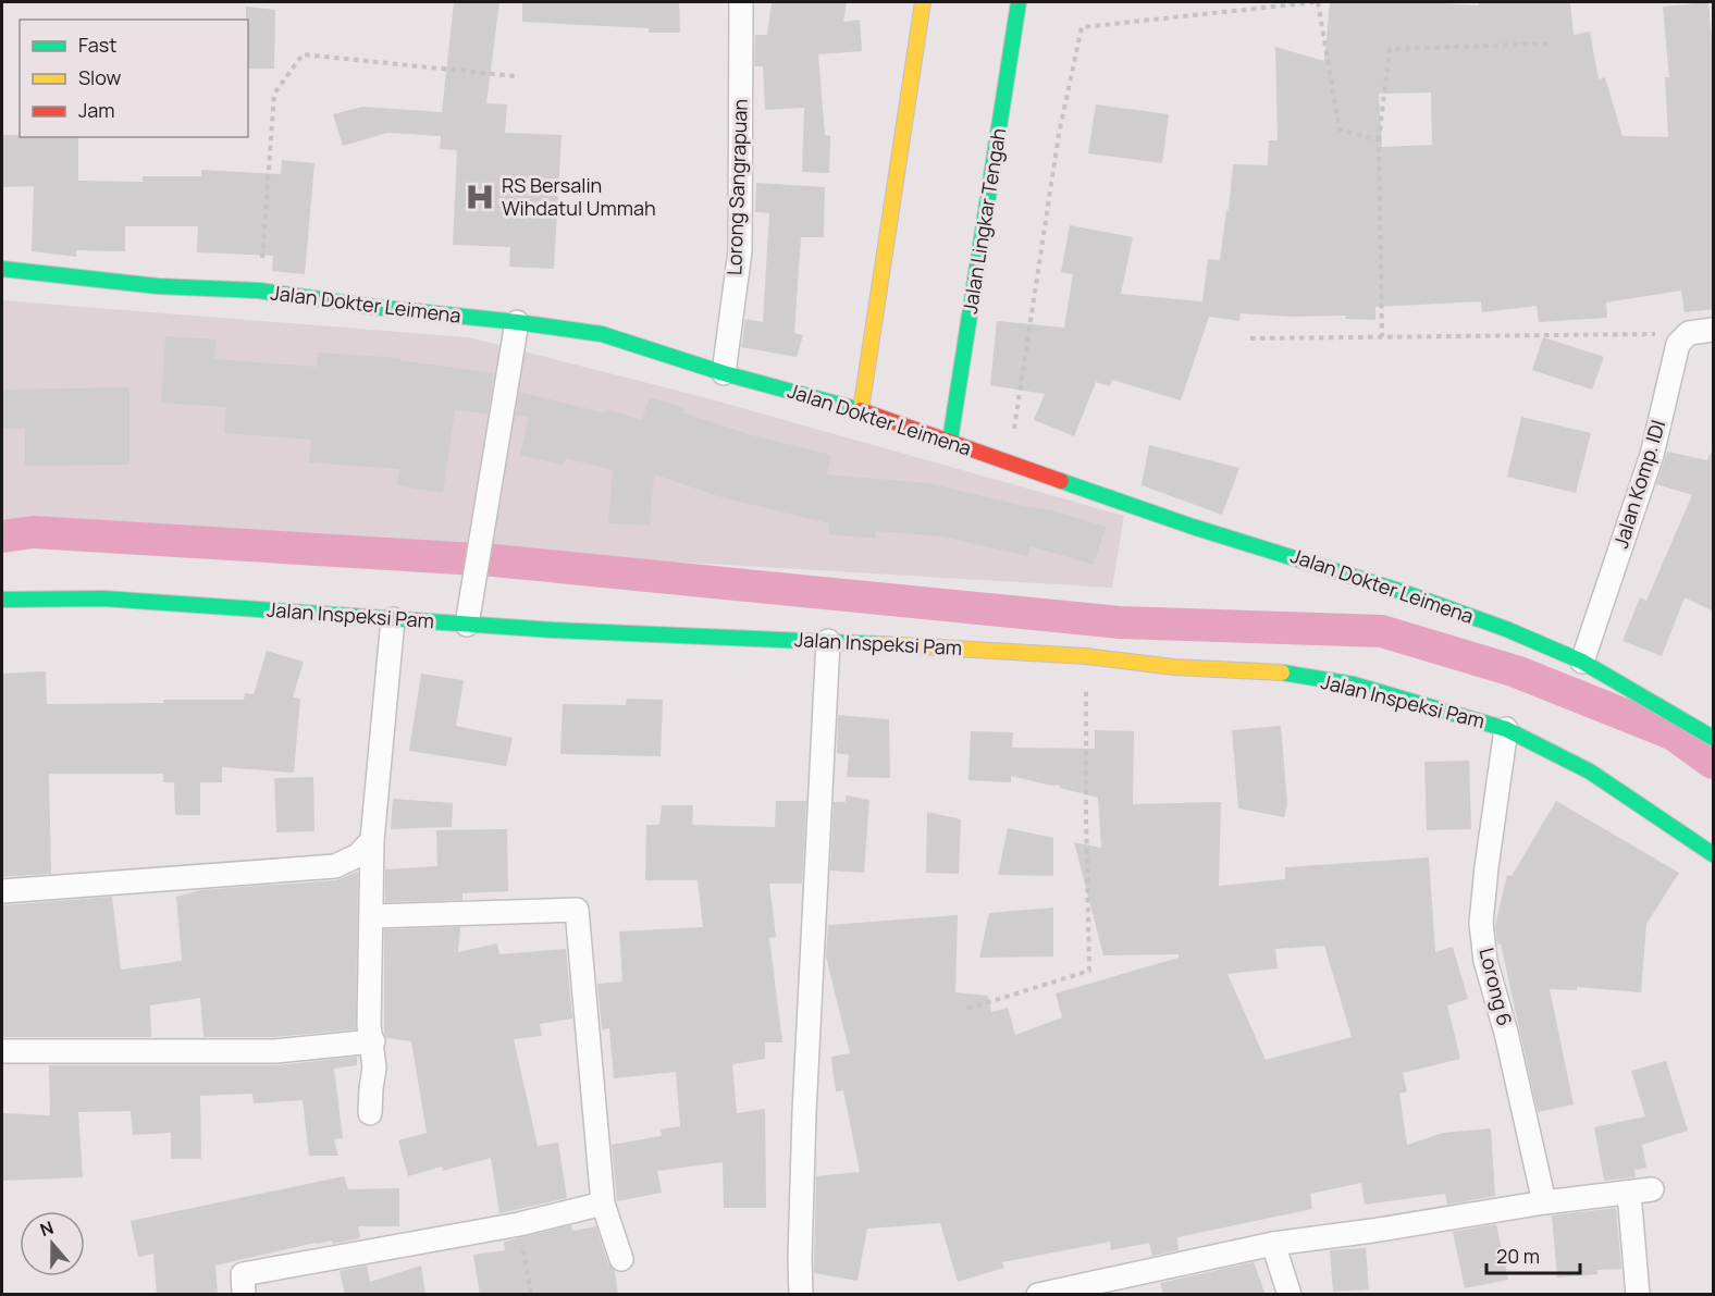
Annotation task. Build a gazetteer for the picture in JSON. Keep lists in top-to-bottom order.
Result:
{
  "streets": {
    "main road": ["Jalan Lingkar Tengah", "Jalan Dokter Leimena", "Jalan Inspeksi Pam"],
    "street": ["Lorong Sangrapuan", "Jalan Komp. IDI", "Lorong 6"]
  },
  "crossings": [
    ["Lorong Sangrapuan", "Jalan Dokter Leimena"],
    ["Jalan Lingkar Tengah", "Jalan Dokter Leimena"],
    ["Jalan Dokter Leimena", "Jalan Komp. IDI"],
    ["Jalan Inspeksi Pam", "Lorong 6"]
  ],
  "places": {
    "hospital": ["RS Bersalin Wihdatul Ummah"]
  },
  "legend": ["Fast", "Slow", "Jam"],
  "scale_bar": "20 m",
  "north": "top"
}
